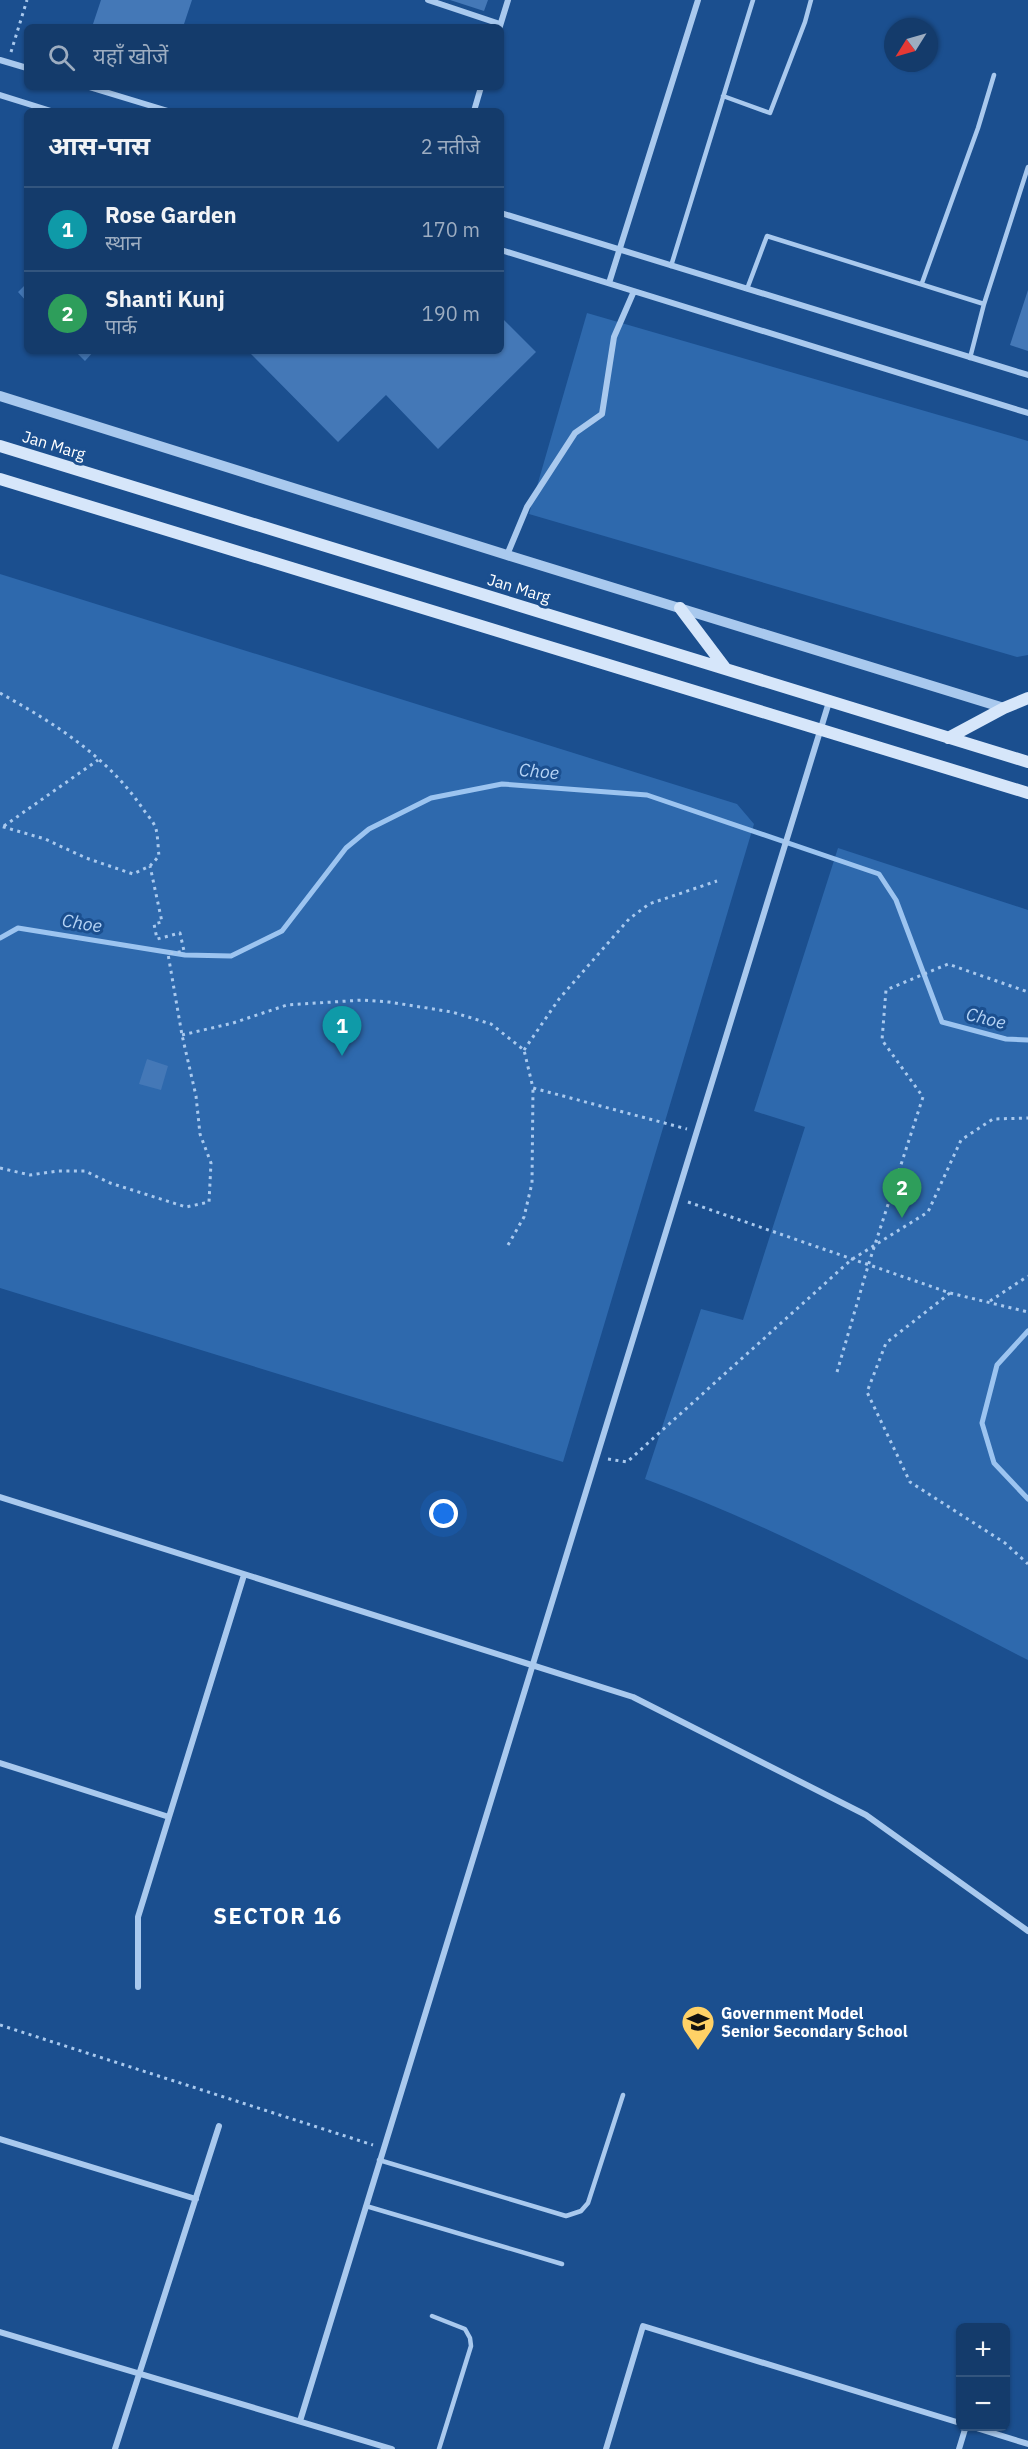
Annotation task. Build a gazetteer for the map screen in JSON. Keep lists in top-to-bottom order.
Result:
{
  "streets": {
    "main road": ["Jan Marg"]
  },
  "districts": ["SECTOR 16"],
  "water": ["Choe"],
  "places": {
    "school or university": ["Government Model Senior Secondary School"]
  },
  "north": "bottom left",
  "page": {
    "search": "यहाँ खोजें",
    "heading": ["आस-पास", "2 नतीजे"],
    "list": [
      {
        "mark": "1",
        "name": "Rose Garden",
        "note": "स्थान",
        "value": "170 m"
      },
      {
        "mark": "2",
        "name": "Shanti Kunj",
        "note": "पार्क",
        "value": "190 m"
      }
    ],
    "pins": ["1", "2"],
    "map_buttons": ["+", "−"]
  }
}
